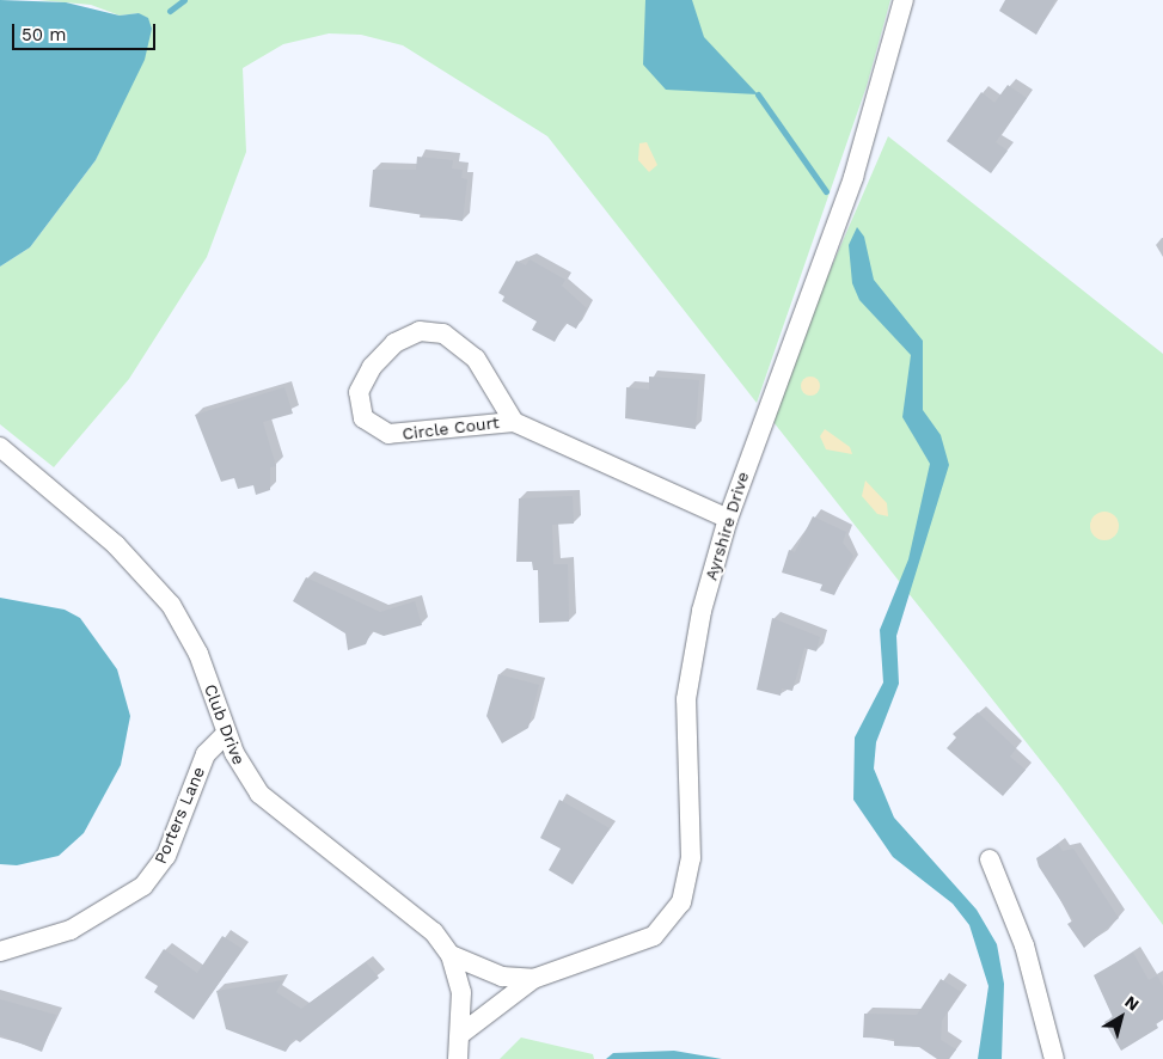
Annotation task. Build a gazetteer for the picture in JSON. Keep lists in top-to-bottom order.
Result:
{
  "streets": {
    "street": [
      "Circle Court",
      "Ayrshire Drive",
      "Club Drive",
      "Porters Lane"
    ]
  },
  "crossings": [
    ["Circle Court", "Ayrshire Drive"],
    ["Ayrshire Drive", "Club Drive"],
    ["Club Drive", "Porters Lane"]
  ],
  "scale_bar": "50 m",
  "north": "top right"
}
